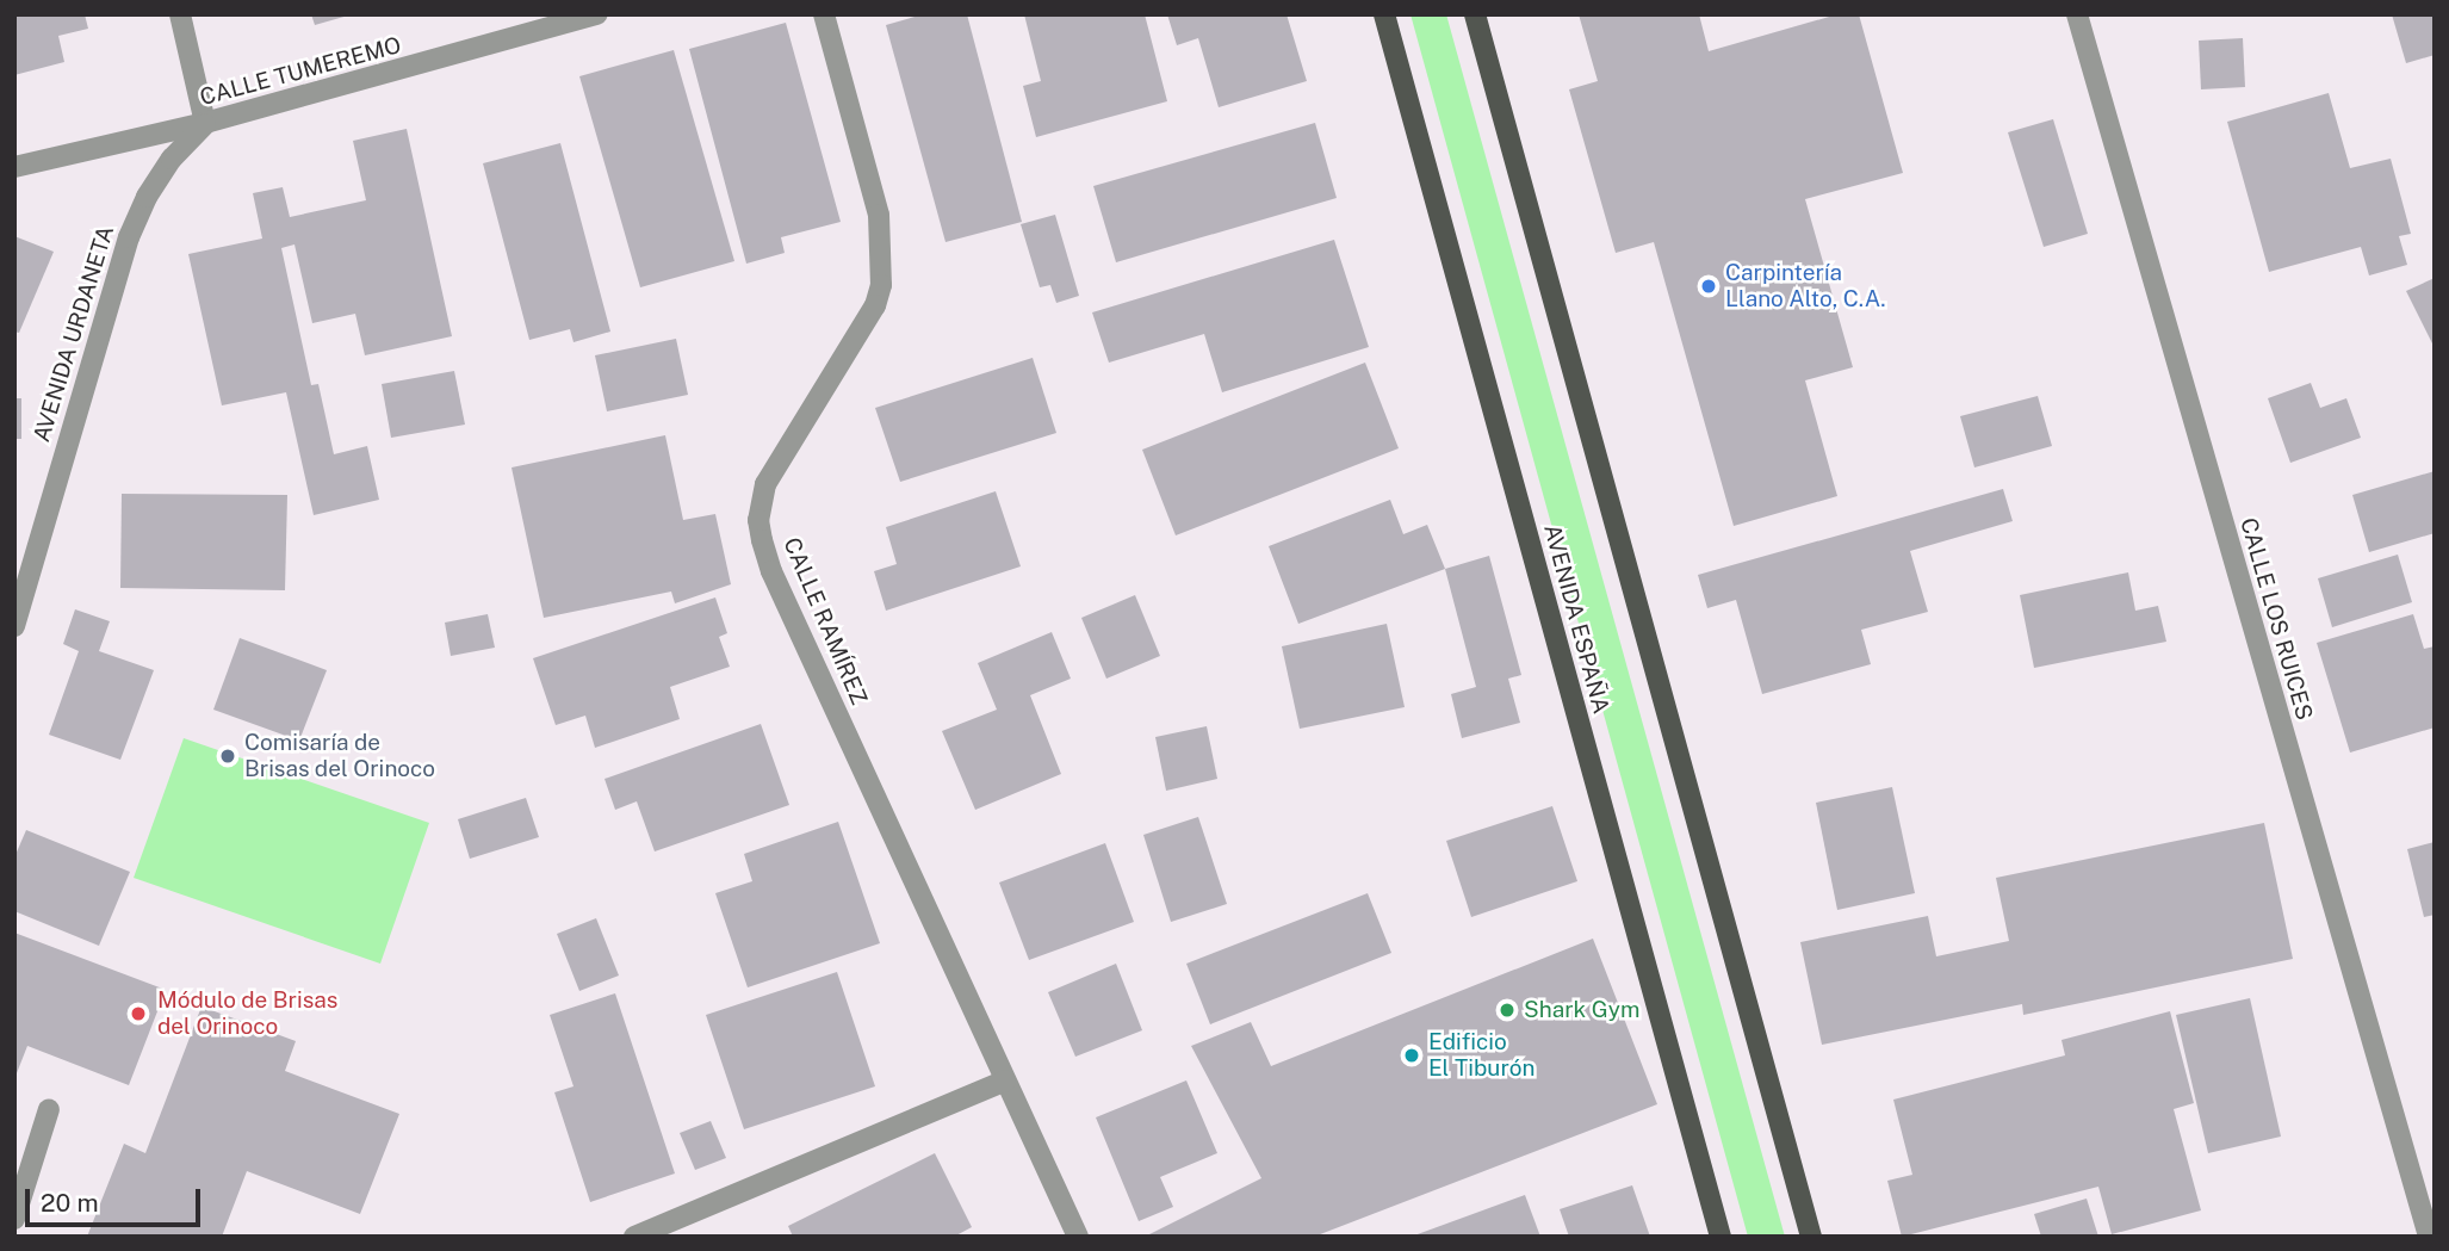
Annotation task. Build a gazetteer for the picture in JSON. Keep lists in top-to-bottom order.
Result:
{
  "streets": {
    "main road": ["AVENIDA ESPAÑA"],
    "street": [
      "CALLE TUMEREMO",
      "AVENIDA URDANETA",
      "CALLE LOS RUICES",
      "CALLE RAMÍREZ"
    ]
  },
  "crossings": [
    ["CALLE TUMEREMO", "AVENIDA URDANETA"]
  ],
  "places": [
    "Carpintería Llano Alto, C.A.",
    "Comisaría de Brisas del Orinoco",
    "Shark Gym",
    "Módulo de Brisas del Orinoco",
    "Edificio El Tiburón"
  ],
  "scale_bar": "20 m"
}
